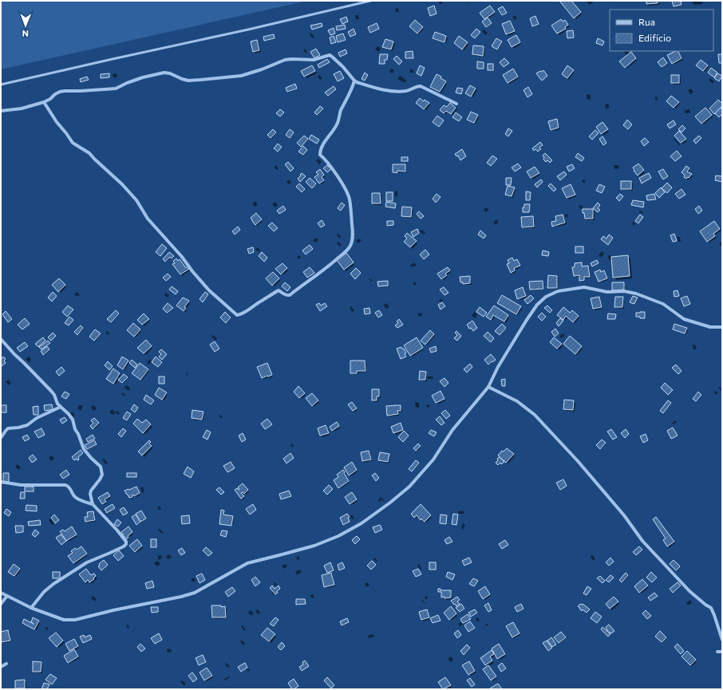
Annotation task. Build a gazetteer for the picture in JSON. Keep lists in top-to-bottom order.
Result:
{
  "legend": ["Rua", "Edifício"],
  "north": "bottom"
}
